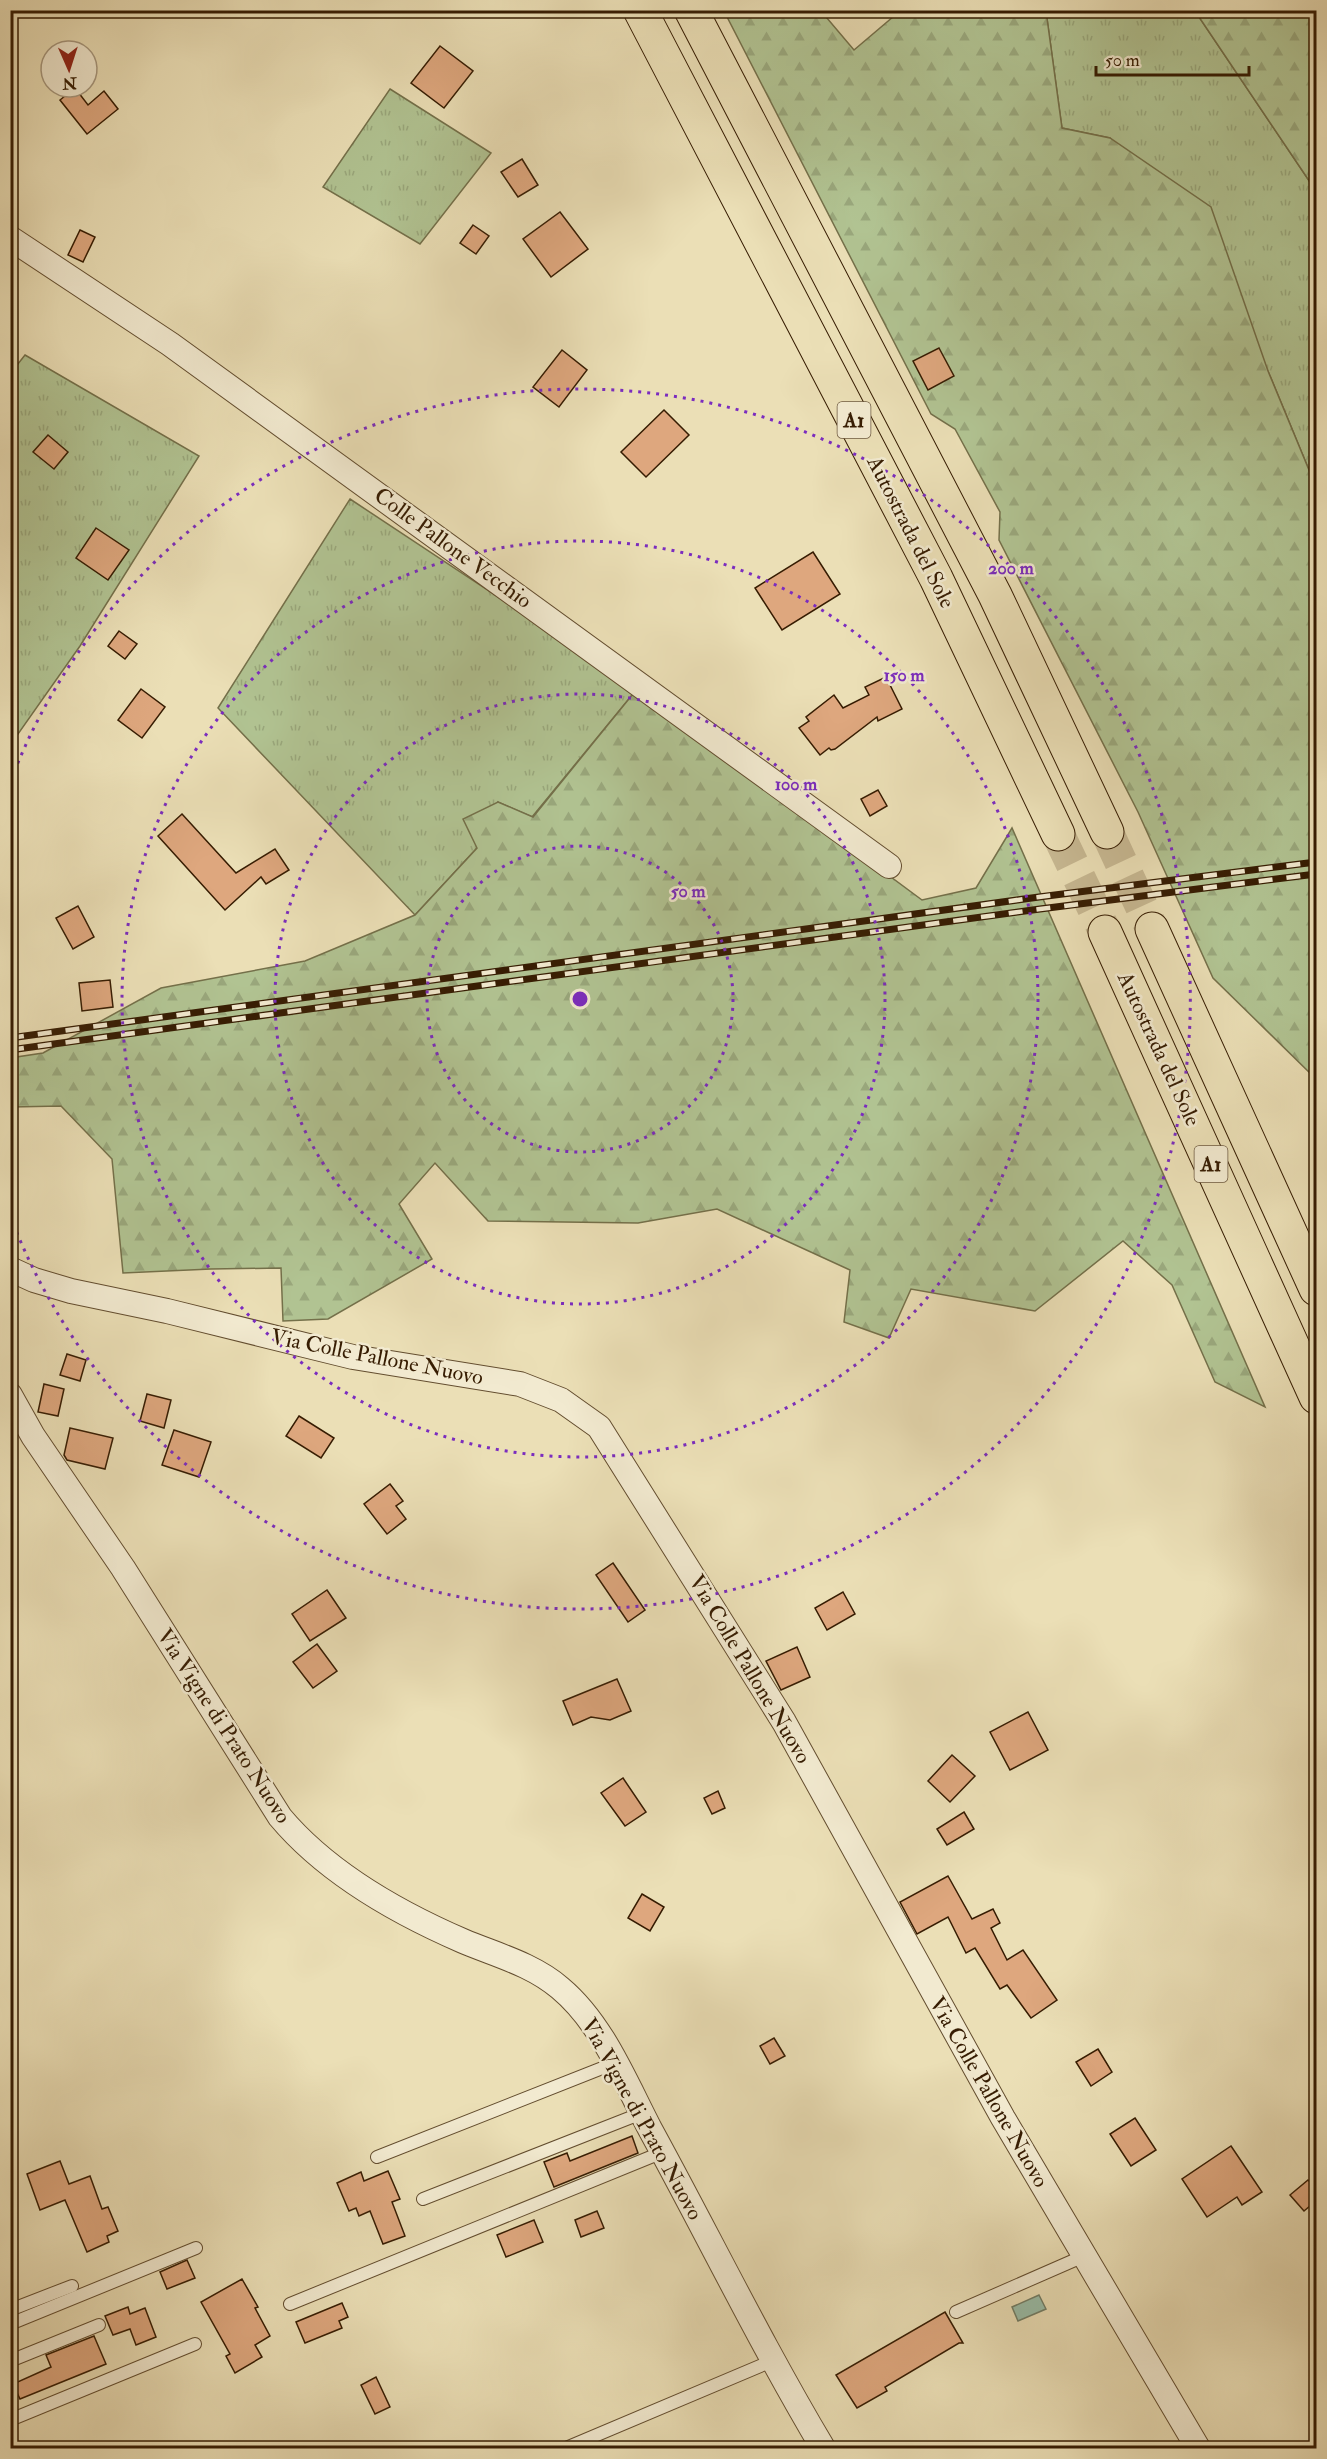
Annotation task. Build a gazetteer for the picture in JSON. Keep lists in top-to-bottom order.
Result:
{
  "streets": {
    "highway": ["A1", "Autostrada del Sole"],
    "street": ["Colle Pallone Vecchio", "Via Colle Pallone Nuovo", "Via Vigne di Prato Nuovo"]
  },
  "scale_bar": "50 m",
  "north": "bottom",
  "rings": [
    "200 m",
    "150 m",
    "100 m",
    "50 m"
  ]
}
